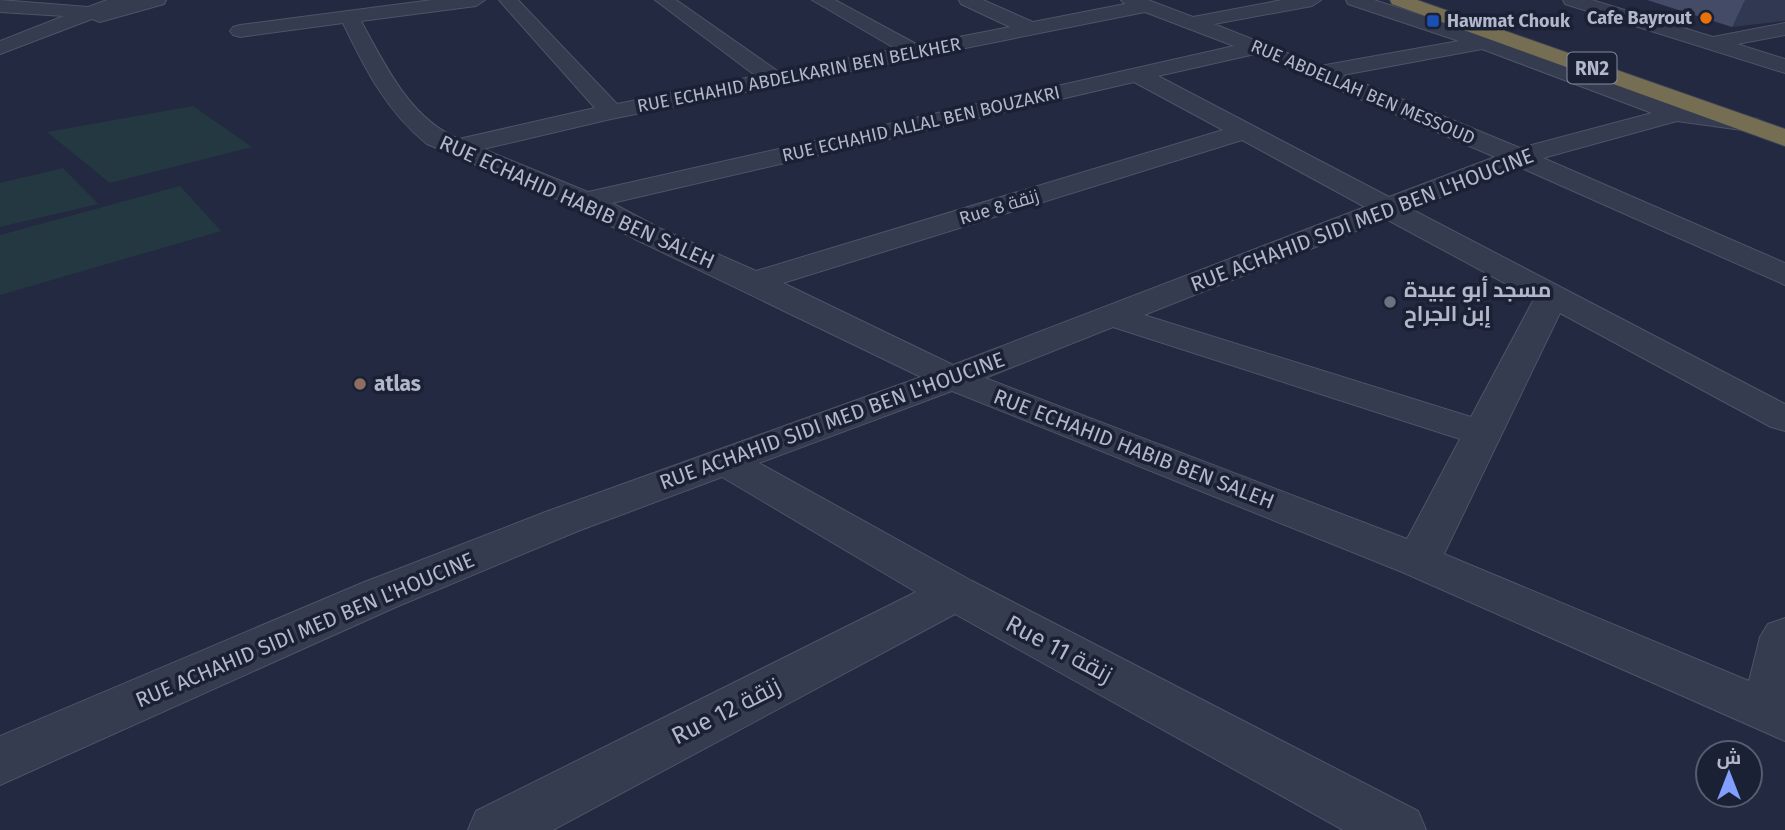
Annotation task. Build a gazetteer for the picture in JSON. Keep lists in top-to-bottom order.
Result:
{
  "streets": {
    "highway": ["RN2"],
    "street": [
      "RUE ECHAHID ABDELKARIN BEN BELKHER",
      "RUE ABDELLAH BEN MESSOUD",
      "RUE ECHAHID ALLAL BEN BOUZAKRI",
      "RUE ECHAHID HABIB BEN SALEH",
      "Rue 8 زنقة",
      "RUE ACHAHID SIDI MED BEN L'HOUCINE",
      "Rue 11 زنقة",
      "Rue 12 زنقة"
    ]
  },
  "crossings": [
    ["RUE ECHAHID ABDELKARIN BEN BELKHER", "RUE ABDELLAH BEN MESSOUD"],
    ["RUE ECHAHID ABDELKARIN BEN BELKHER", "RUE ECHAHID HABIB BEN SALEH"],
    ["RUE ABDELLAH BEN MESSOUD", "RUE ECHAHID ALLAL BEN BOUZAKRI"],
    ["RUE ABDELLAH BEN MESSOUD", "RUE ACHAHID SIDI MED BEN L'HOUCINE"],
    ["RUE ECHAHID ALLAL BEN BOUZAKRI", "RUE ECHAHID HABIB BEN SALEH"],
    ["RUE ECHAHID HABIB BEN SALEH", "Rue 8 زنقة"],
    ["RUE ECHAHID HABIB BEN SALEH", "RUE ACHAHID SIDI MED BEN L'HOUCINE"],
    ["RUE ACHAHID SIDI MED BEN L'HOUCINE", "Rue 11 زنقة"],
    ["Rue 11 زنقة", "Rue 12 زنقة"]
  ],
  "places": {
    "other": ["Cafe Bayrout", "مسجد أبو عبيدة إبن الجراح", "atlas"],
    "transit": ["Hawmat Chouk"]
  },
  "north": "top"
}
